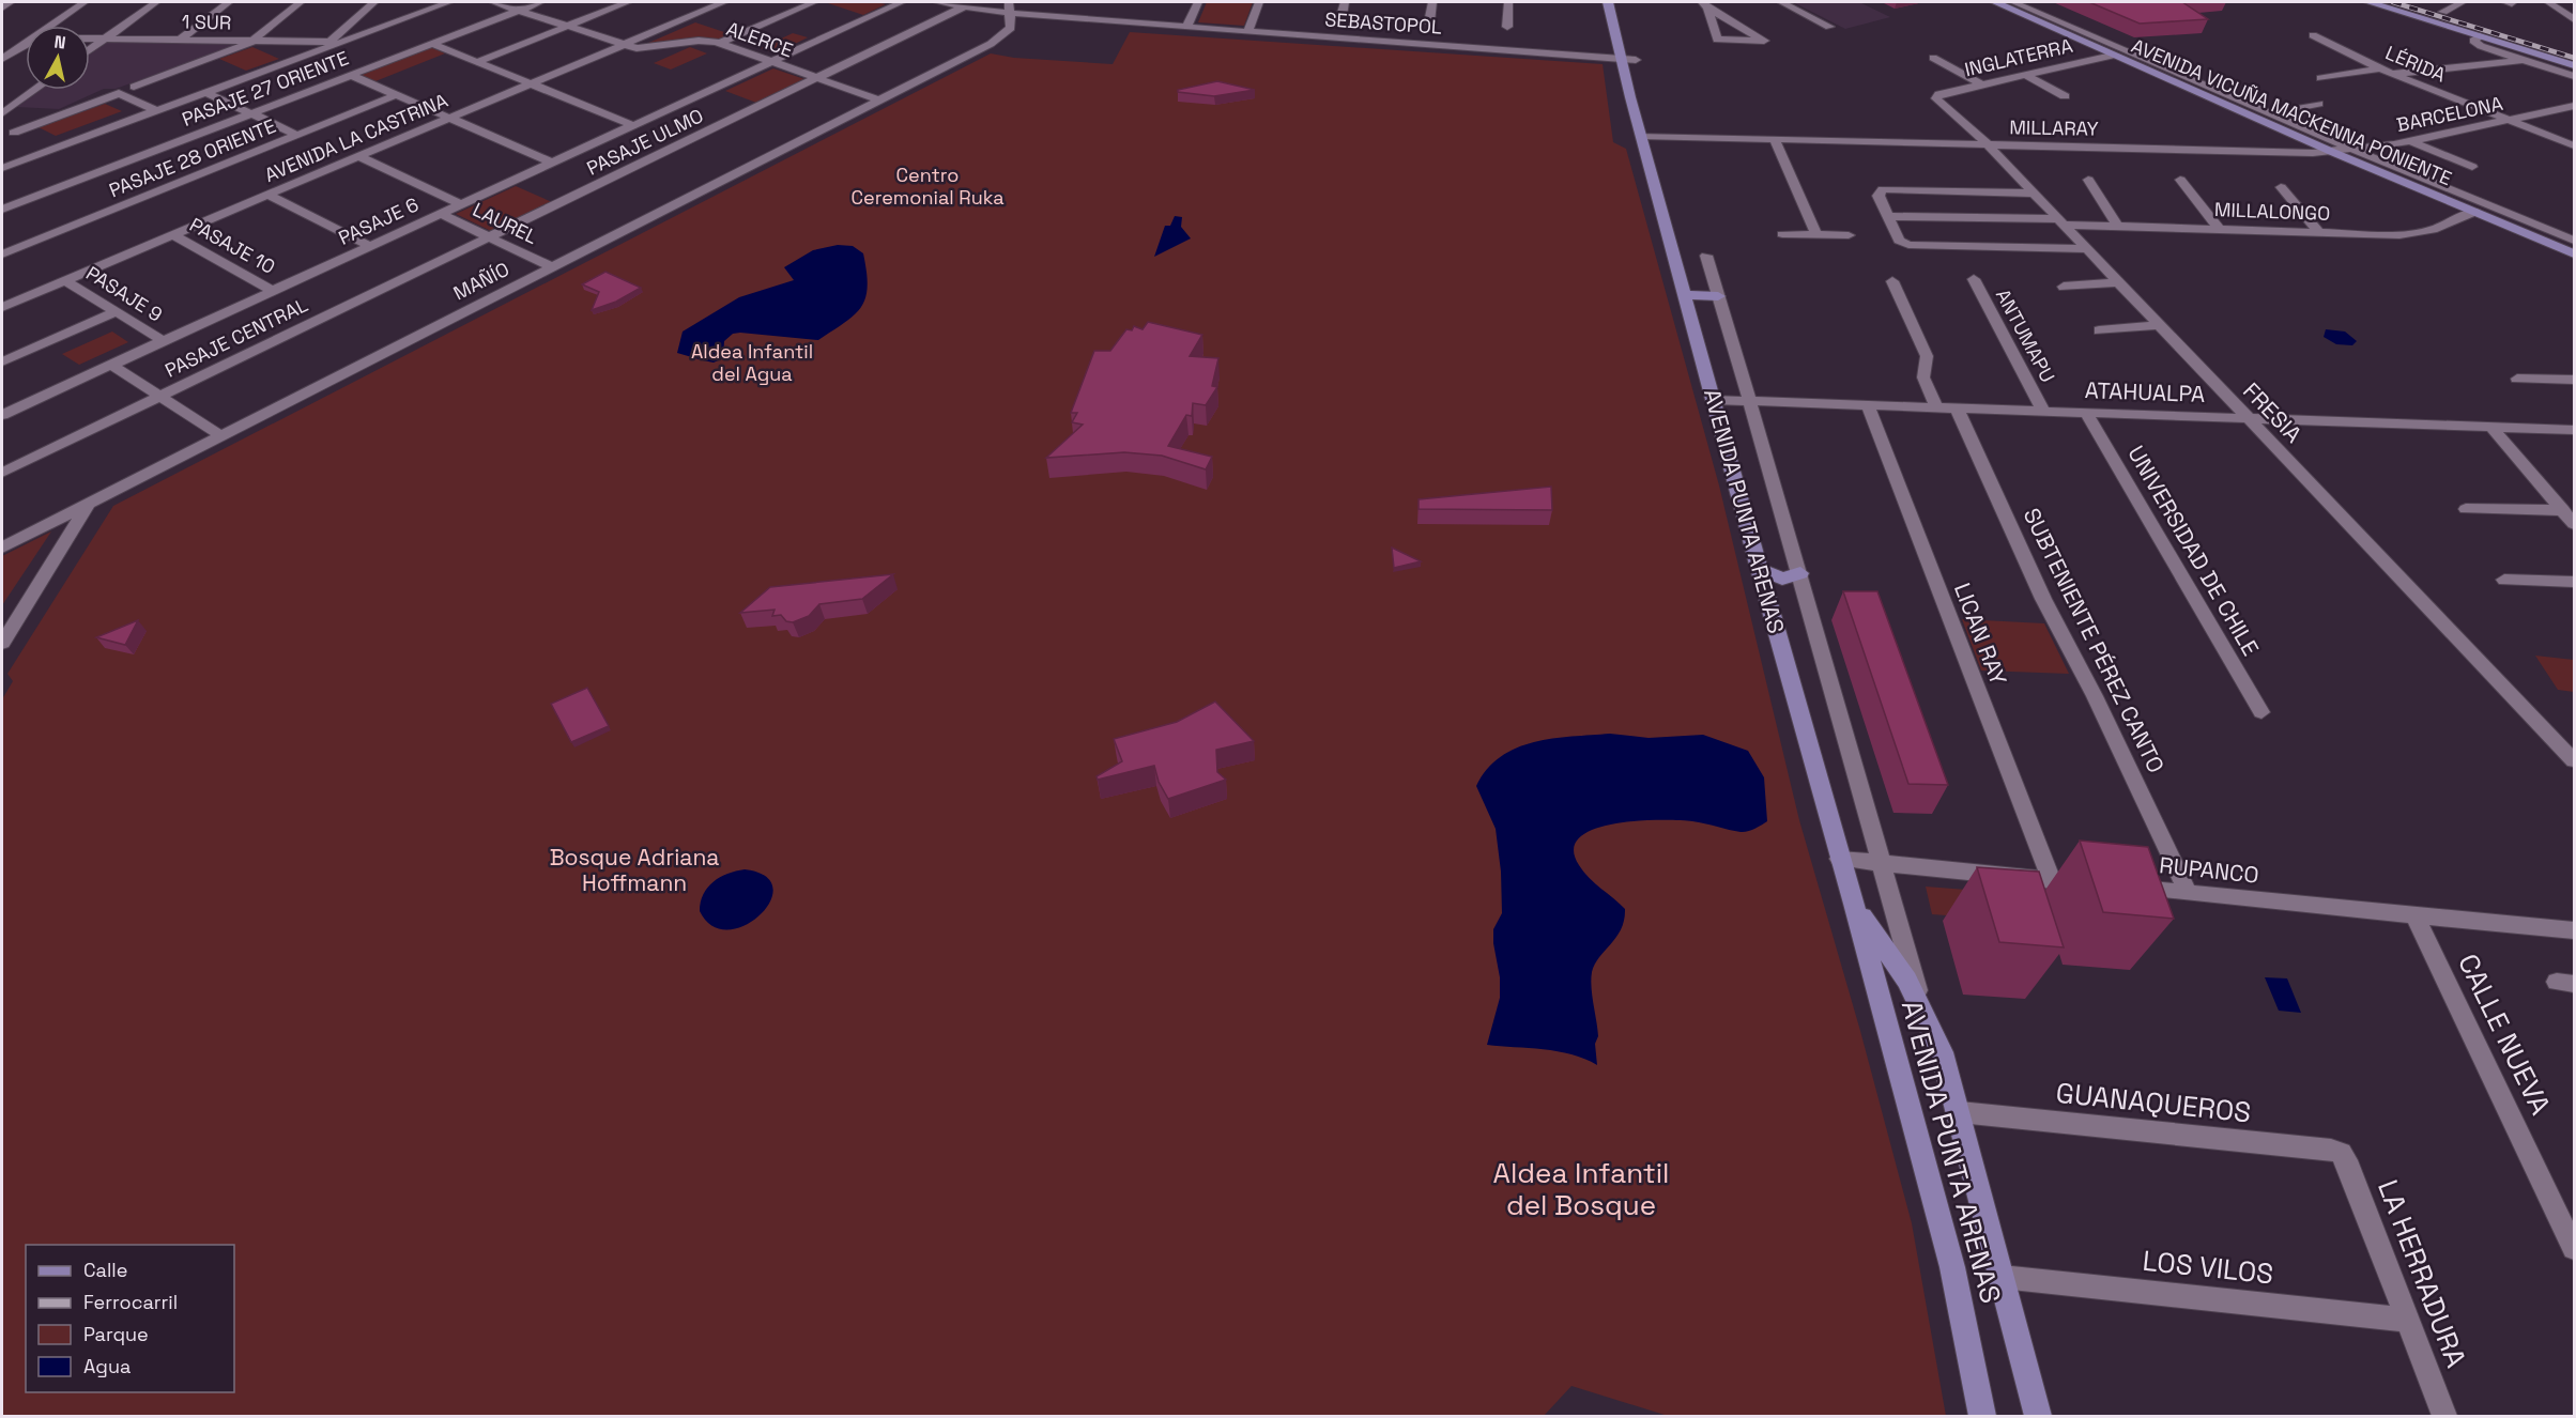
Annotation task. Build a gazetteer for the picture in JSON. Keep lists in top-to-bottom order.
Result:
{
  "streets": {
    "main road": ["AVENIDA VICUÑA MACKENNA PONIENTE", "AVENIDA PUNTA ARENAS"],
    "street": [
      "1 SUR",
      "SEBASTOPOL",
      "ALERCE",
      "INGLATERRA",
      "LÉRIDA",
      "PASAJE 27 ORIENTE",
      "BARCELONA",
      "MILLARAY",
      "AVENIDA LA CASTRINA",
      "PASAJE ULMO",
      "PASAJE 28 ORIENTE",
      "MILLALONGO",
      "PASAJE 6",
      "LAUREL",
      "PASAJE 10",
      "MAÑÍO",
      "PASAJE 9",
      "ANTUMAPU",
      "PASAJE CENTRAL",
      "ATAHUALPA",
      "FRESIA",
      "UNIVERSIDAD DE CHILE",
      "LICAN RAY",
      "SUBTENIENTE PÉREZ CANTO",
      "RUPANCO",
      "CALLE NUEVA",
      "GUANAQUEROS",
      "LOS VILOS",
      "LA HERRADURA"
    ]
  },
  "crossings": [
    ["SEBASTOPOL", "MAÑÍO"],
    ["SEBASTOPOL", "AVENIDA PUNTA ARENAS"],
    ["ALERCE", "PASAJE 27 ORIENTE"],
    ["ALERCE", "AVENIDA LA CASTRINA"],
    ["ALERCE", "PASAJE ULMO"],
    ["ALERCE", "PASAJE 6"],
    ["ALERCE", "MAÑÍO"],
    ["INGLATERRA", "AVENIDA VICUÑA MACKENNA PONIENTE"],
    ["INGLATERRA", "FRESIA"],
    ["LÉRIDA", "BARCELONA"],
    ["AVENIDA VICUÑA MACKENNA PONIENTE", "BARCELONA"],
    ["AVENIDA VICUÑA MACKENNA PONIENTE", "MILLARAY"],
    ["AVENIDA VICUÑA MACKENNA PONIENTE", "MILLALONGO"],
    ["BARCELONA", "MILLARAY"],
    ["MILLARAY", "FRESIA"],
    ["MILLARAY", "AVENIDA PUNTA ARENAS"],
    ["AVENIDA LA CASTRINA", "PASAJE 10"],
    ["AVENIDA LA CASTRINA", "PASAJE 9"],
    ["PASAJE ULMO", "LAUREL"],
    ["PASAJE ULMO", "PASAJE CENTRAL"],
    ["MILLALONGO", "FRESIA"],
    ["PASAJE 6", "LAUREL"],
    ["PASAJE 6", "PASAJE 10"],
    ["PASAJE 6", "PASAJE 9"],
    ["LAUREL", "MAÑÍO"],
    ["LAUREL", "PASAJE CENTRAL"],
    ["ANTUMAPU", "ATAHUALPA"],
    ["ATAHUALPA", "FRESIA"],
    ["ATAHUALPA", "AVENIDA PUNTA ARENAS"],
    ["ATAHUALPA", "UNIVERSIDAD DE CHILE"],
    ["ATAHUALPA", "LICAN RAY"],
    ["ATAHUALPA", "SUBTENIENTE PÉREZ CANTO"],
    ["AVENIDA PUNTA ARENAS", "GUANAQUEROS"],
    ["AVENIDA PUNTA ARENAS", "LOS VILOS"],
    ["SUBTENIENTE PÉREZ CANTO", "RUPANCO"],
    ["RUPANCO", "CALLE NUEVA"],
    ["GUANAQUEROS", "LA HERRADURA"],
    ["LOS VILOS", "LA HERRADURA"]
  ],
  "parks": [
    "Centro Ceremonial Ruka",
    "Aldea Infantil del Agua",
    "Bosque Adriana Hoffmann",
    "Aldea Infantil del Bosque"
  ],
  "legend": [
    "Calle",
    "Ferrocarril",
    "Parque",
    "Agua"
  ],
  "north": "top"
}
